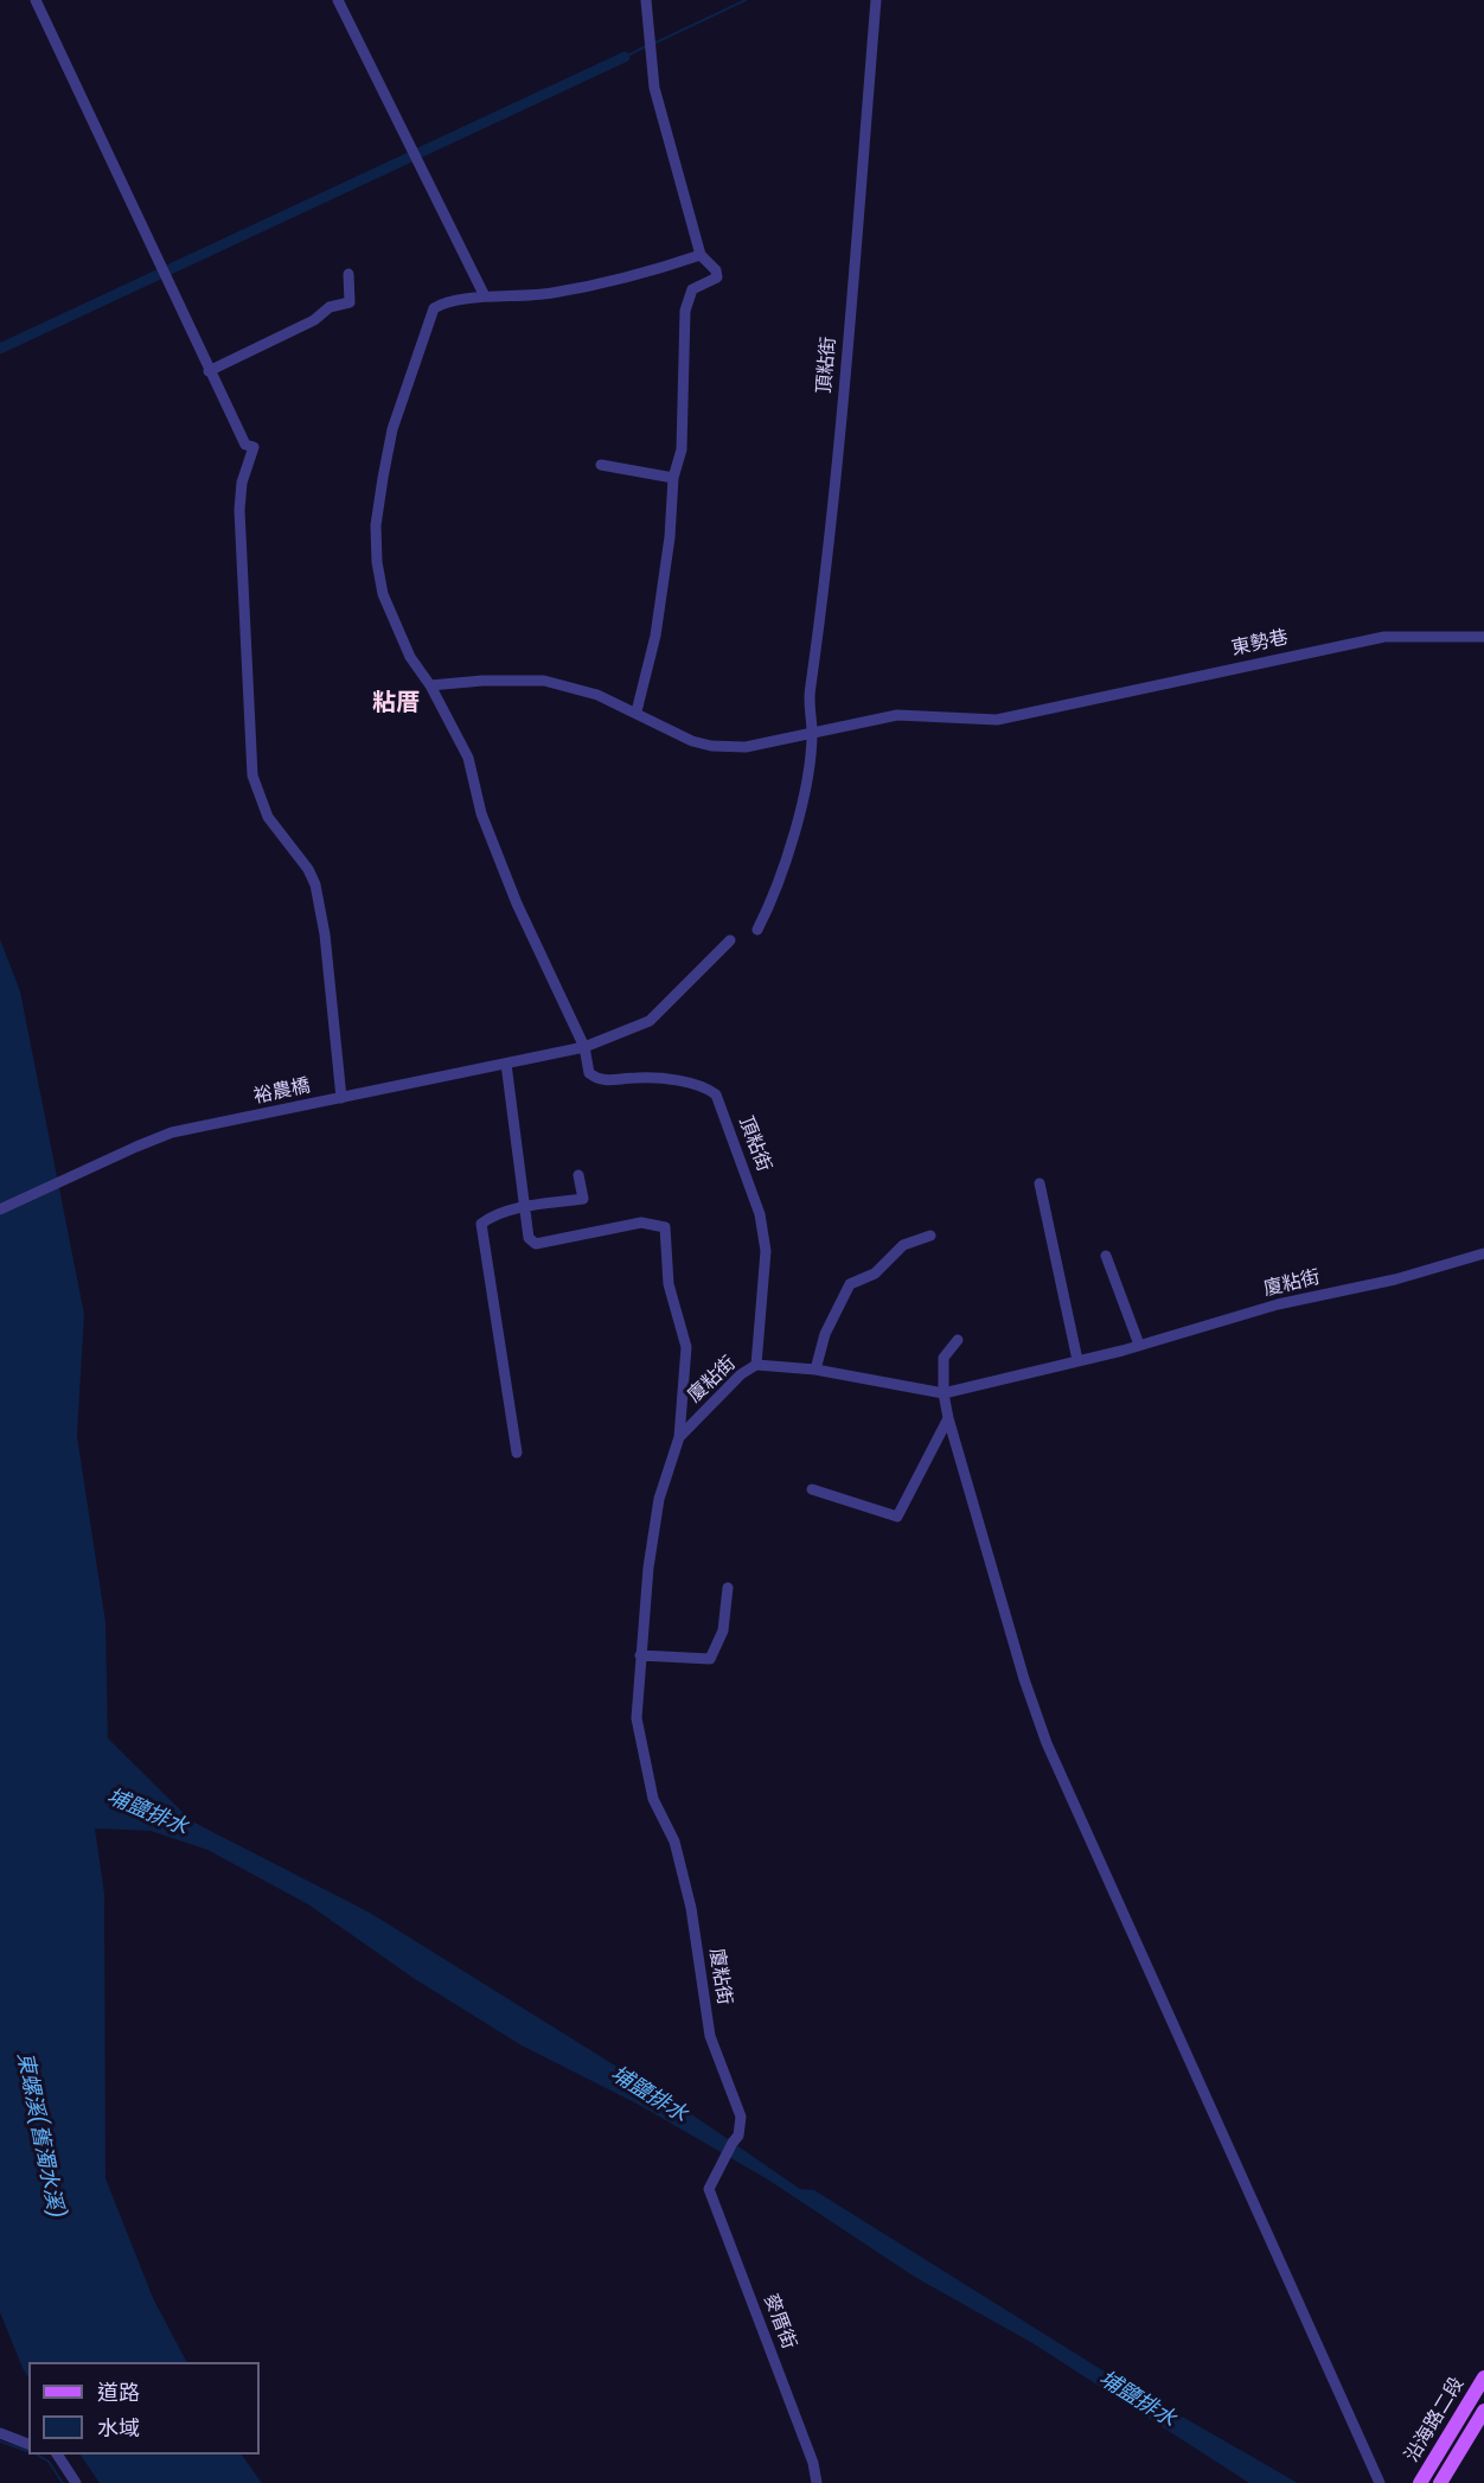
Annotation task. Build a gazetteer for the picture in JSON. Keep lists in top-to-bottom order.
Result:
{
  "streets": {
    "main road": ["沿海路二段"],
    "street": [
      "頂粘街",
      "東勢巷",
      "裕農橋",
      "廈粘街",
      "麥厝街"
    ]
  },
  "crossings": [
    ["頂粘街", "東勢巷"],
    ["頂粘街", "裕農橋"],
    ["頂粘街", "廈粘街"],
    ["廈粘街", "麥厝街"]
  ],
  "districts": ["粘厝"],
  "water": ["埔鹽排水", "東螺溪(舊濁水溪)"],
  "legend": ["道路", "水域"]
}
